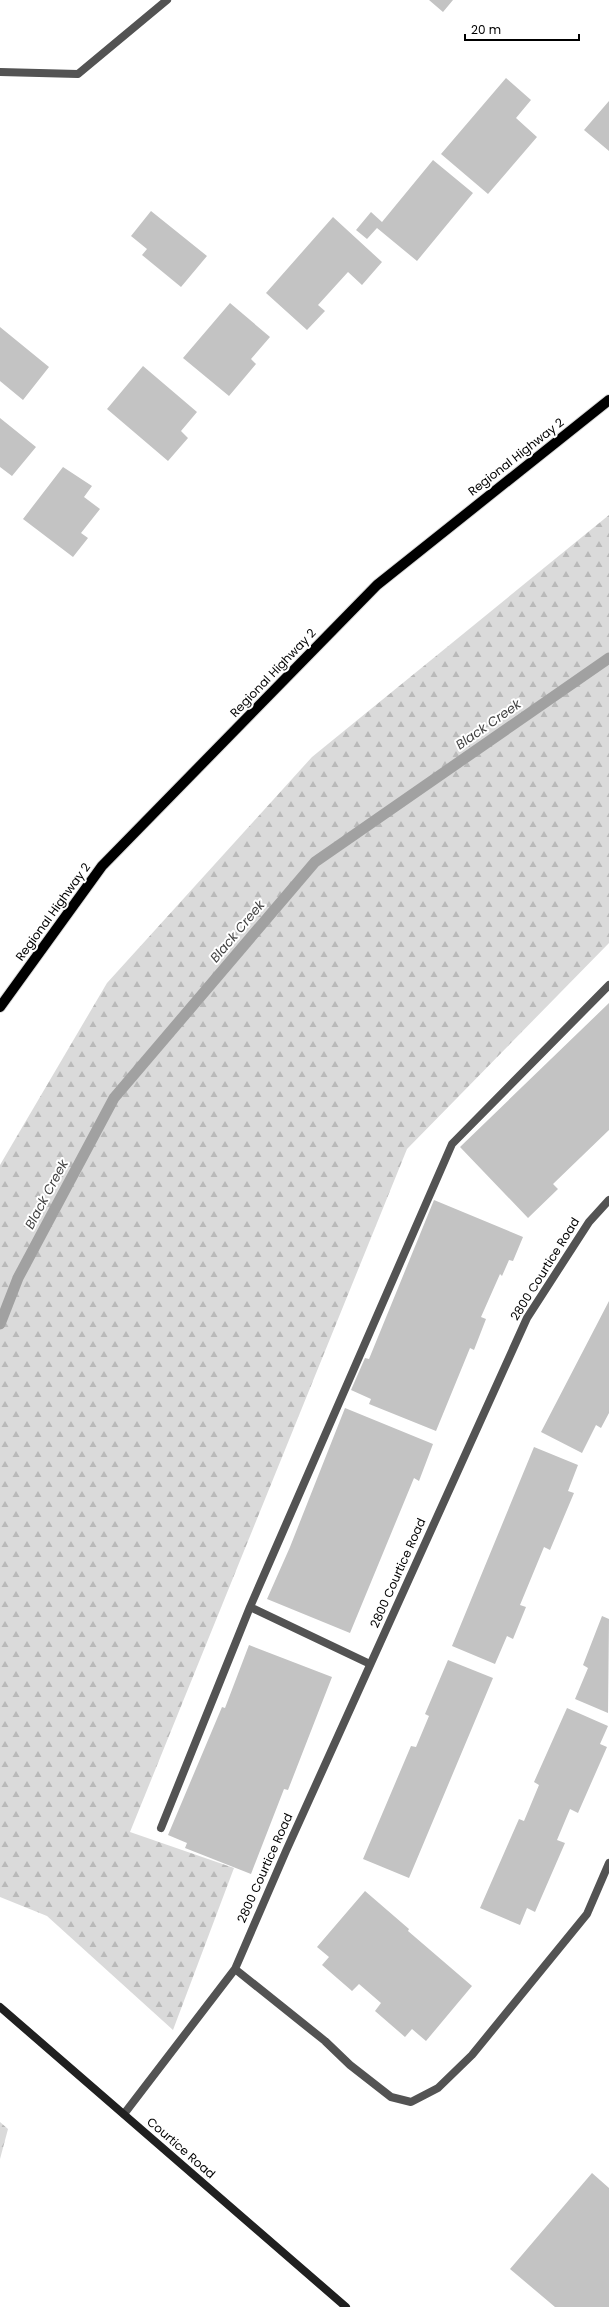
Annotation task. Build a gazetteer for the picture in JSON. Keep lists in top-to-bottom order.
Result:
{
  "streets": {
    "main road": ["Regional Highway 2", "Courtice Road"],
    "street": ["2800 Courtice Road"]
  },
  "crossings": [
    ["2800 Courtice Road", "Courtice Road"]
  ],
  "water": ["Black Creek"],
  "scale_bar": "20 m"
}
